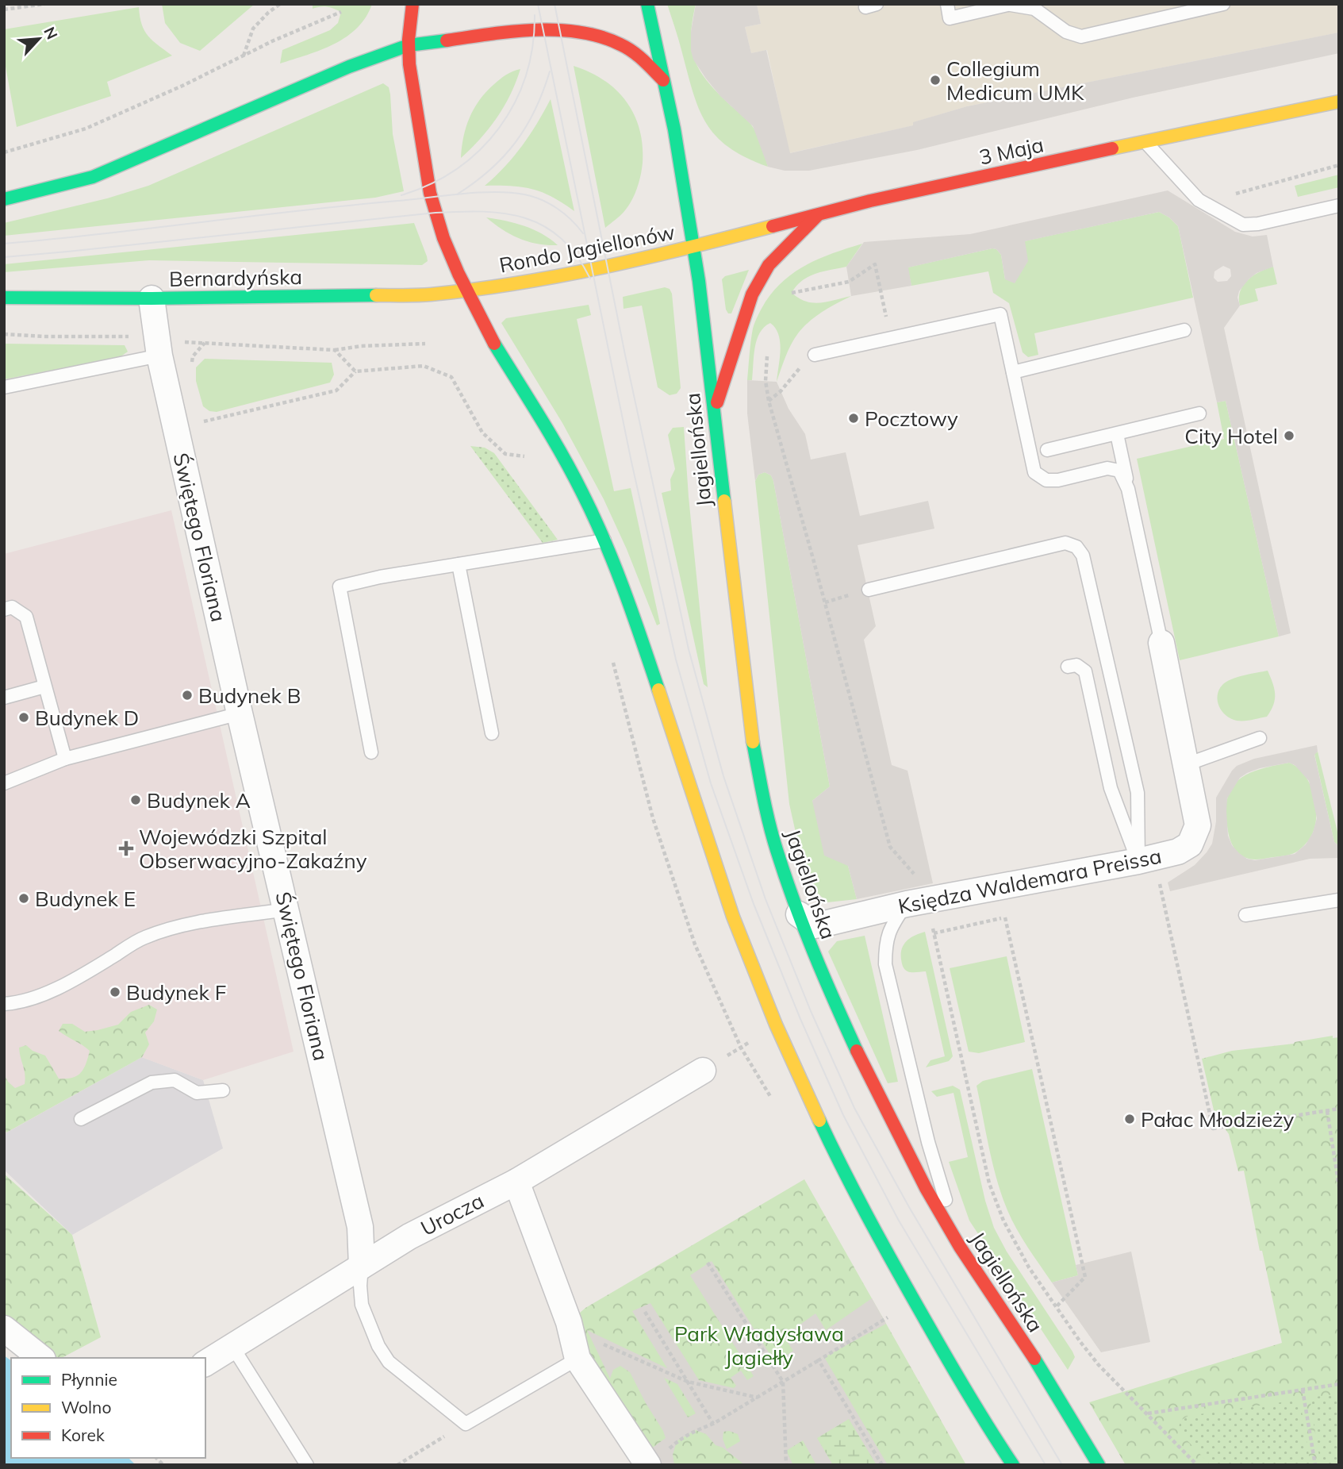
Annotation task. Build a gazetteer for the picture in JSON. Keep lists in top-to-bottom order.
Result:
{
  "streets": {
    "main road": [
      "3 Maja",
      "Rondo Jagiellonów",
      "Bernardyńska",
      "Jagiellońska"
    ],
    "street": ["Świętego Floriana", "Księdza Waldemara Preissa", "Urocza"]
  },
  "crossings": [
    ["3 Maja", "Rondo Jagiellonów"],
    ["3 Maja", "Jagiellońska"],
    ["Rondo Jagiellonów", "Bernardyńska"],
    ["Rondo Jagiellonów", "Jagiellońska"],
    ["Bernardyńska", "Świętego Floriana"],
    ["Jagiellońska", "Księdza Waldemara Preissa"],
    ["Świętego Floriana", "Urocza"]
  ],
  "parks": ["Park Władysława Jagiełły"],
  "places": {
    "other": [
      "Collegium Medicum UMK",
      "Pocztowy",
      "City Hotel",
      "Budynek B",
      "Budynek D",
      "Budynek A",
      "Budynek E",
      "Budynek F",
      "Pałac Młodzieży"
    ],
    "health": ["Wojewódzki Szpital Obserwacyjno-Zakaźny"]
  },
  "legend": ["Płynnie", "Wolno", "Korek"],
  "north": "top right"
}
